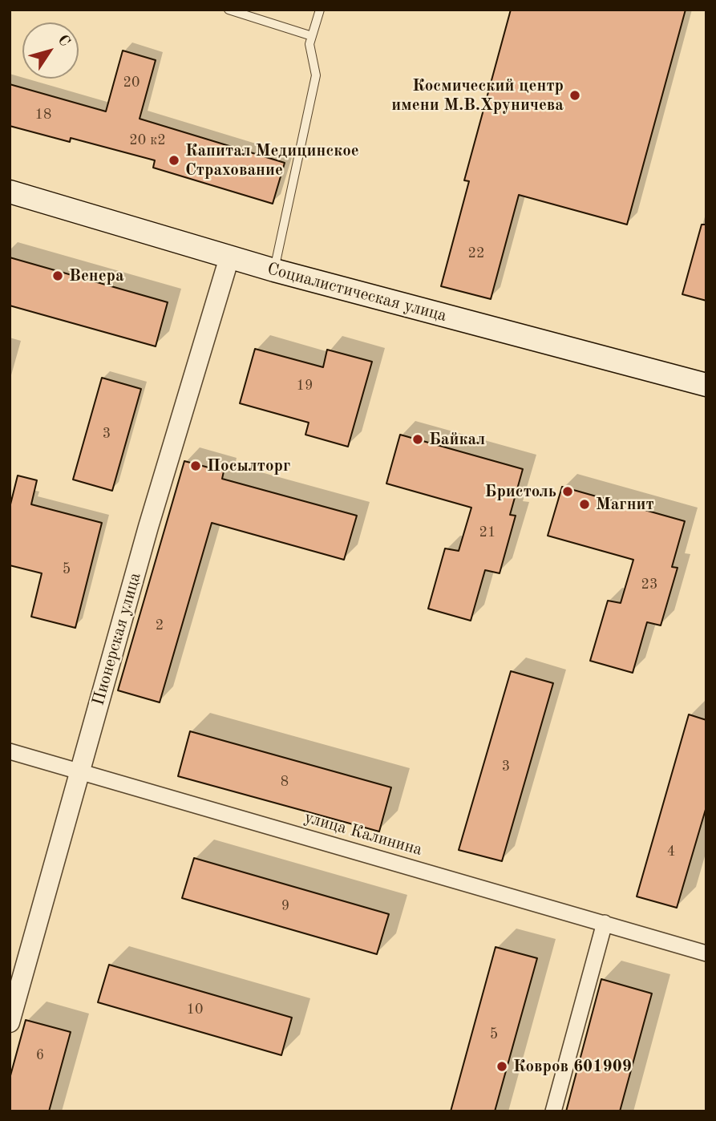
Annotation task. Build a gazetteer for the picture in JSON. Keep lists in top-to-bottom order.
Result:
{
  "streets": {
    "main road": ["Социалистическая улица"],
    "street": ["Пионерская улица", "улица Калинина"]
  },
  "crossings": [
    ["Социалистическая улица", "Пионерская улица"],
    ["Пионерская улица", "улица Калинина"]
  ],
  "places": [
    "Космический центр имени М.В.Хруничева",
    "Капитал Медицинское Страхование",
    "Венера",
    "Байкал",
    "Посылторг",
    "Бристоль",
    "Магнит",
    "Ковров 601909"
  ],
  "house_numbers": [
    "20",
    "18",
    "20 к2",
    "22",
    "19",
    "3",
    "21",
    "5",
    "23",
    "2",
    "3",
    "8",
    "4",
    "9",
    "10",
    "5",
    "6"
  ],
  "north": "top right"
}
